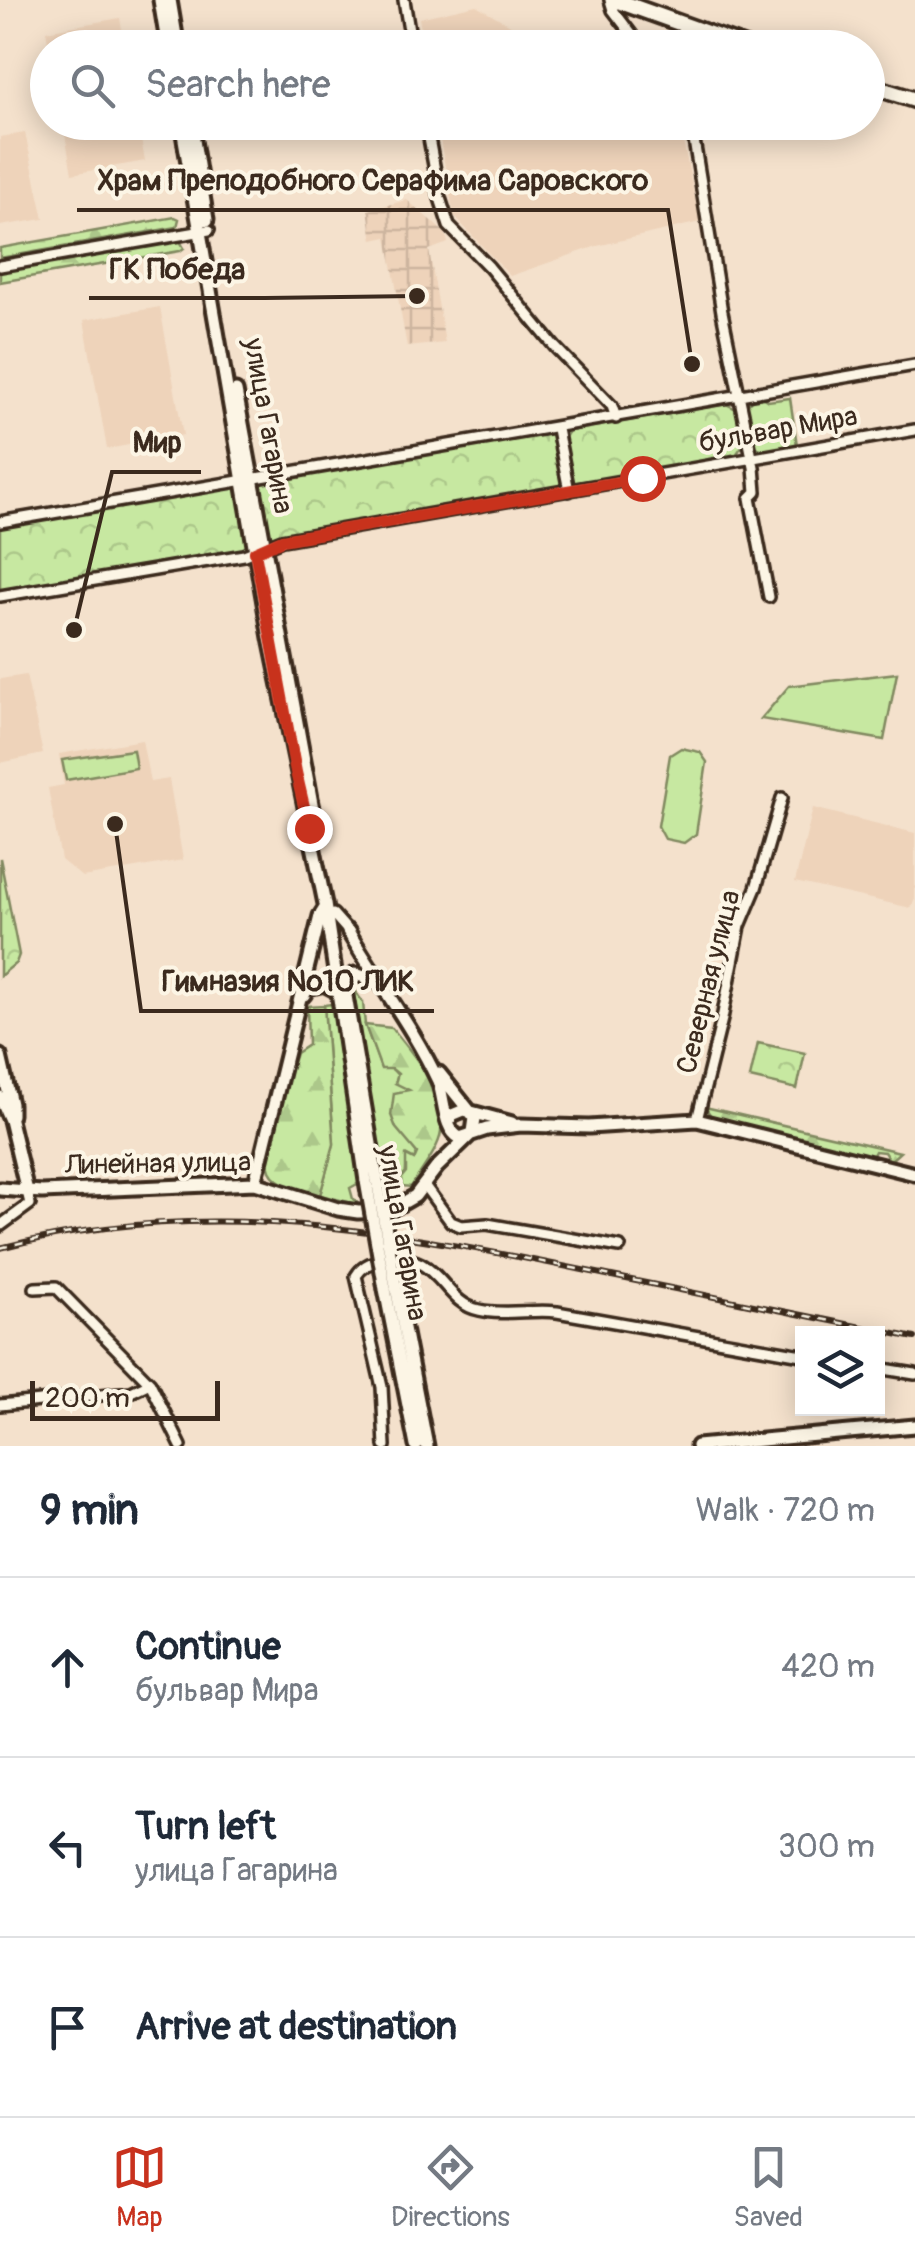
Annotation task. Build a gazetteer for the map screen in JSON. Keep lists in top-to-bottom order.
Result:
{
  "streets": {
    "main road": ["улица Гагарина", "Линейная улица"],
    "street": ["бульвар Мира", "Северная улица"]
  },
  "crossings": [
    ["улица Гагарина", "бульвар Мира"],
    ["улица Гагарина", "Линейная улица"]
  ],
  "places": [
    "ГК Победа",
    "Храм Преподобного Серафима Саровского",
    "Мир",
    "Гимназия №10 ЛИК"
  ],
  "scale_bar": "200 m",
  "page": {
    "search": "Search here",
    "scale": "200 m",
    "heading": ["9 min", "Walk · 720 m"],
    "list": [
      ["Continue", "бульвар Мира", "420 m"],
      ["Turn left", "улица Гагарина", "300 m"],
      "Arrive at destination"
    ],
    "nav": ["Map", "Directions", "Saved"]
  }
}
